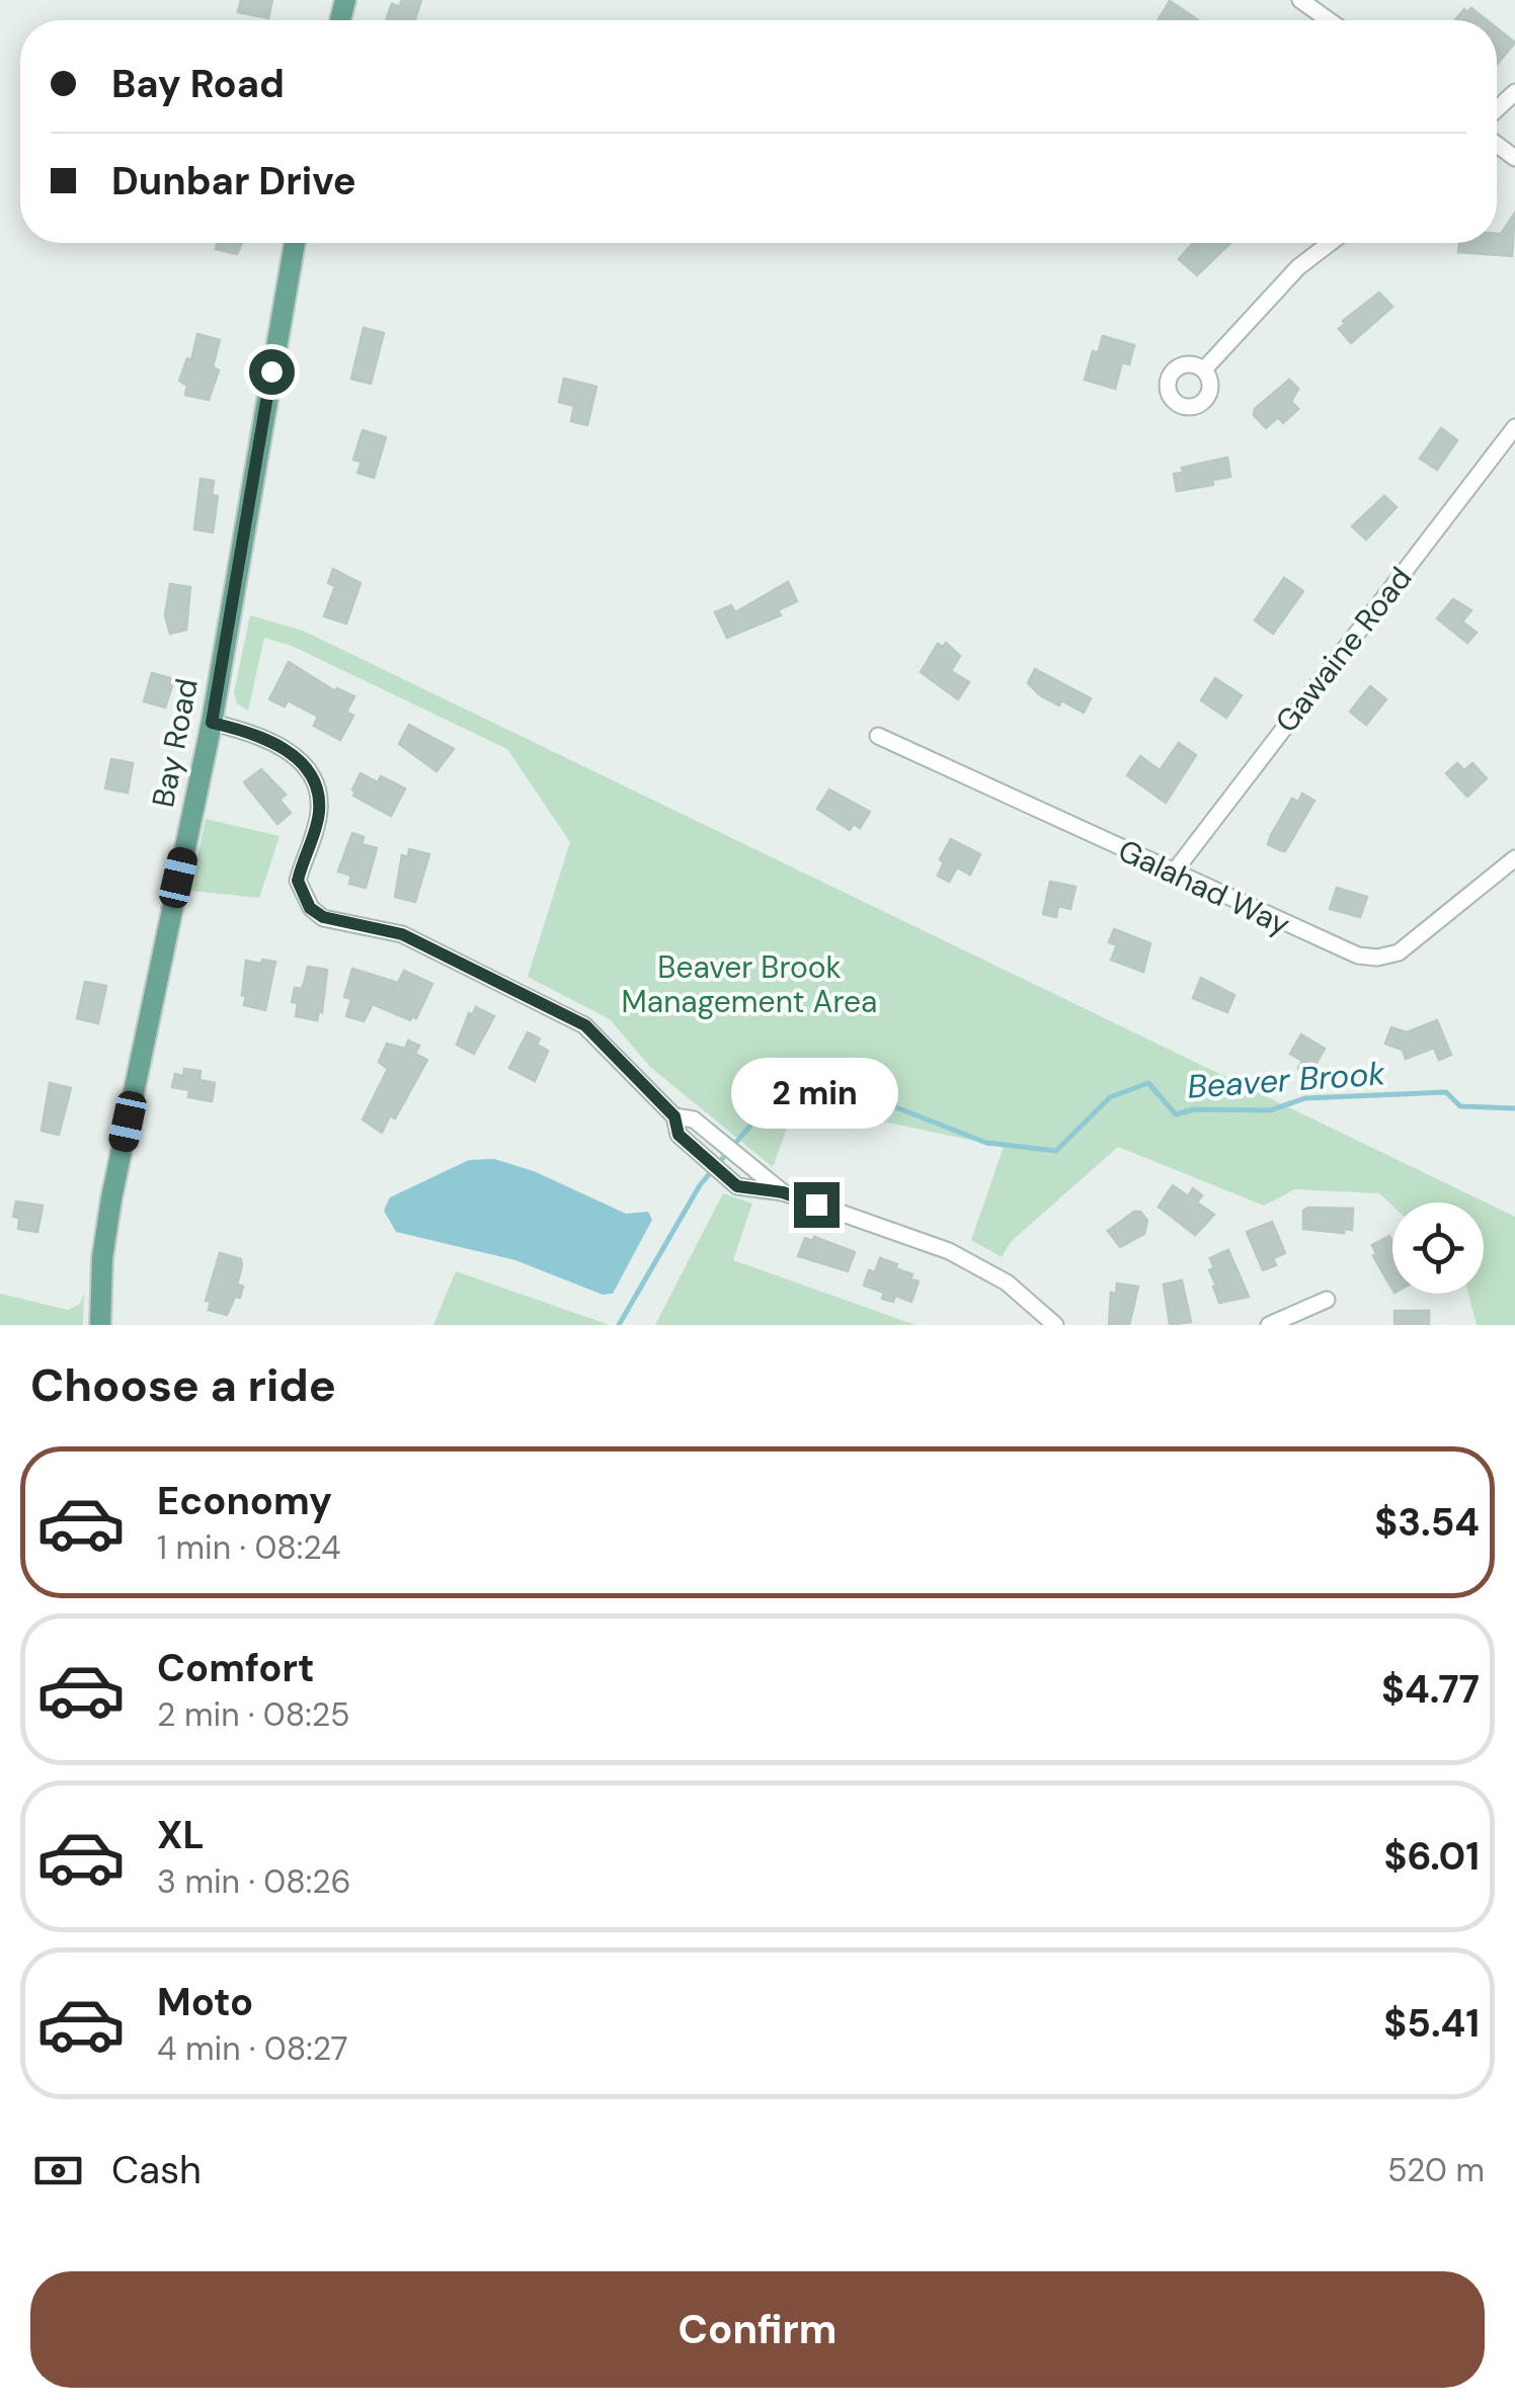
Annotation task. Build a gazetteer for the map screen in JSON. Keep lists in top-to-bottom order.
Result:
{
  "streets": {
    "main road": ["Bay Road"],
    "street": ["Gawaine Road", "Galahad Way"]
  },
  "crossings": [
    ["Gawaine Road", "Galahad Way"]
  ],
  "water": ["Beaver Brook"],
  "parks": ["Beaver Brook Management Area"],
  "page": {
    "banner": ["Bay Road", "Dunbar Drive"],
    "bubble": "2 min",
    "heading": "Choose a ride",
    "list": [
      {
        "name": "Economy",
        "note": "1 min · 08:24",
        "value": "$3.54"
      },
      {
        "name": "Comfort",
        "note": "2 min · 08:25",
        "value": "$4.77"
      },
      {
        "name": "XL",
        "note": "3 min · 08:26",
        "value": "$6.01"
      },
      {
        "name": "Moto",
        "note": "4 min · 08:27",
        "value": "$5.41"
      }
    ],
    "pay": ["Cash", "520 m"],
    "buttons": "Confirm"
  }
}
